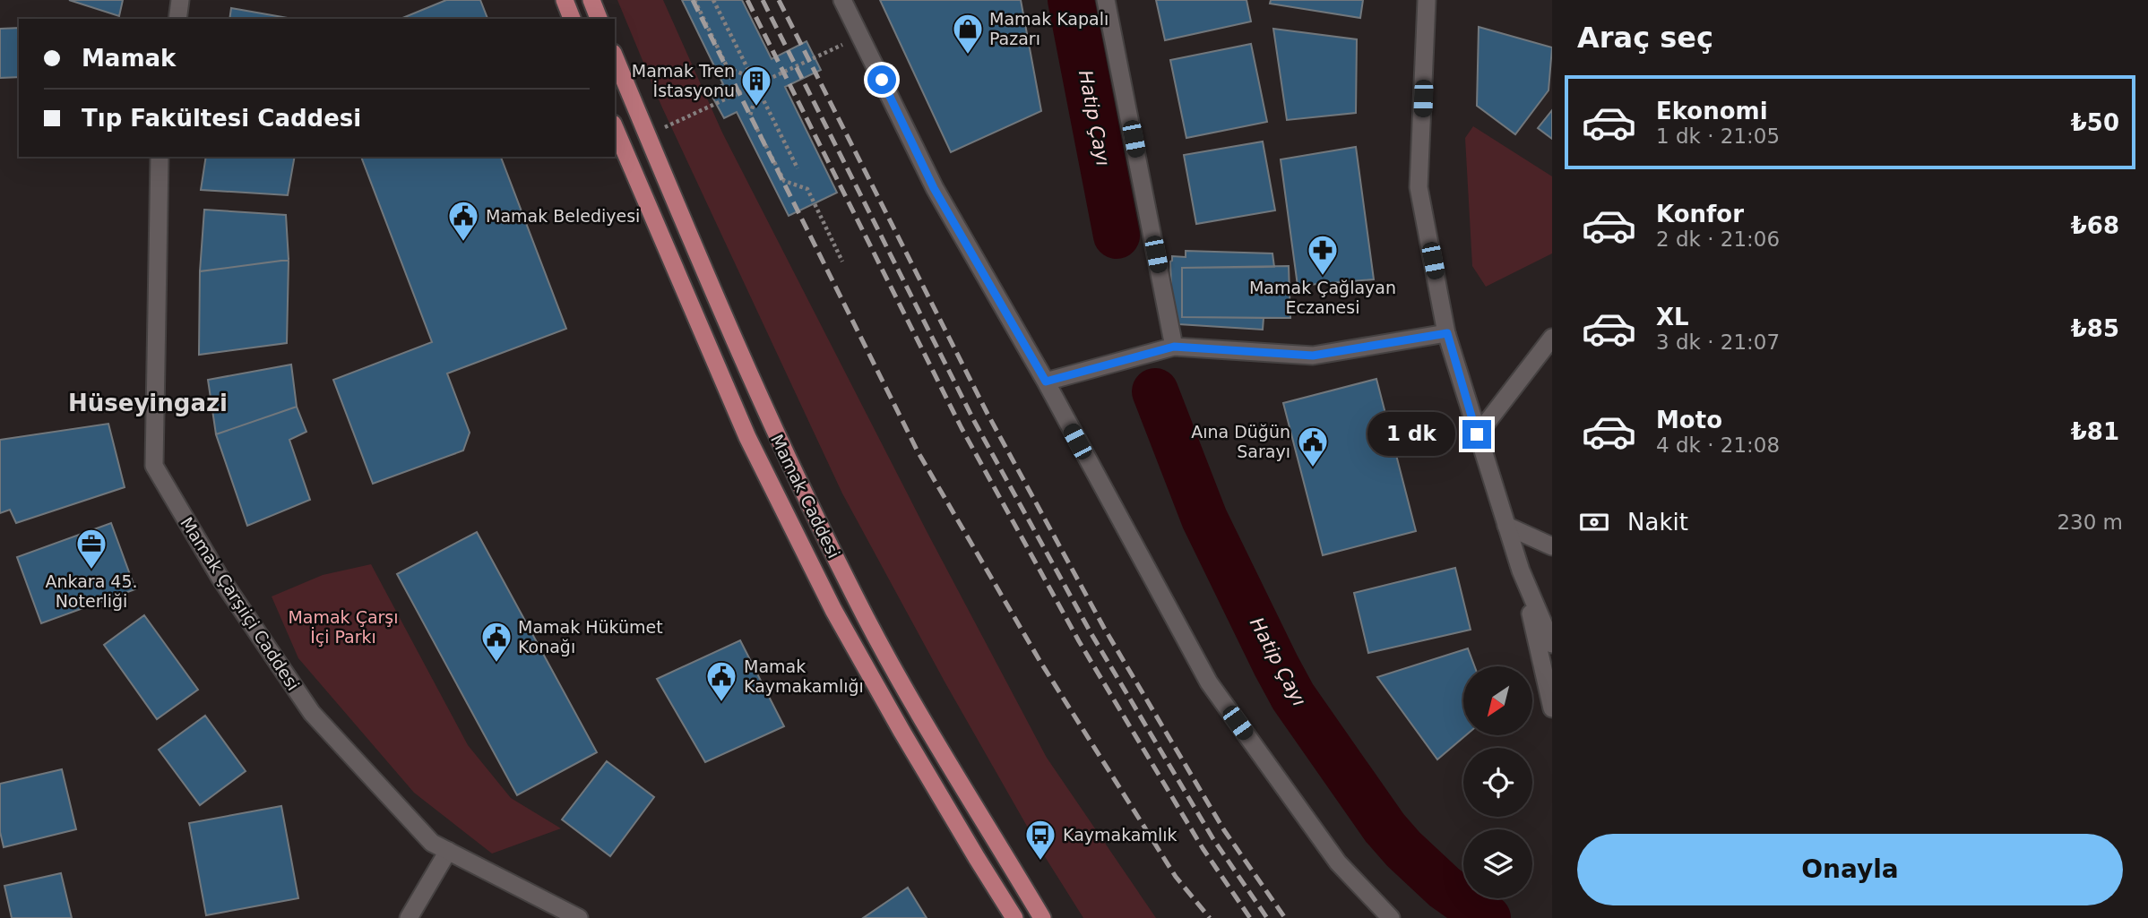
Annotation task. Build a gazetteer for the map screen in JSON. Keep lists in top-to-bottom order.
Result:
{
  "streets": {
    "main road": ["Mamak Caddesi"],
    "street": ["Mamak Çarşıiçi Caddesi"]
  },
  "districts": ["Hüseyingazi"],
  "water": ["Hatip Çayı"],
  "parks": ["Mamak Çarşı İçi Parkı"],
  "places": {
    "shop": ["Mamak Kapalı Pazarı"],
    "building": ["Mamak Tren İstasyonu"],
    "public building": [
      "Mamak Belediyesi",
      "Aına Düğün Sarayı",
      "Mamak Hükümet Konağı",
      "Mamak Kaymakamlığı"
    ],
    "pharmacy": ["Mamak Çağlayan Eczanesi"],
    "office": ["Ankara 45. Noterliği"],
    "bus stop": ["Kaymakamlık"]
  },
  "north": "bottom left",
  "page": {
    "heading": "Araç seç",
    "banner": ["Mamak", "Tıp Fakültesi Caddesi"],
    "list": [
      {
        "name": "Ekonomi",
        "note": "1 dk · 21:05",
        "value": "₺50"
      },
      {
        "name": "Konfor",
        "note": "2 dk · 21:06",
        "value": "₺68"
      },
      {
        "name": "XL",
        "note": "3 dk · 21:07",
        "value": "₺85"
      },
      {
        "name": "Moto",
        "note": "4 dk · 21:08",
        "value": "₺81"
      }
    ],
    "bubble": "1 dk",
    "pay": ["Nakit", "230 m"],
    "buttons": "Onayla"
  }
}
